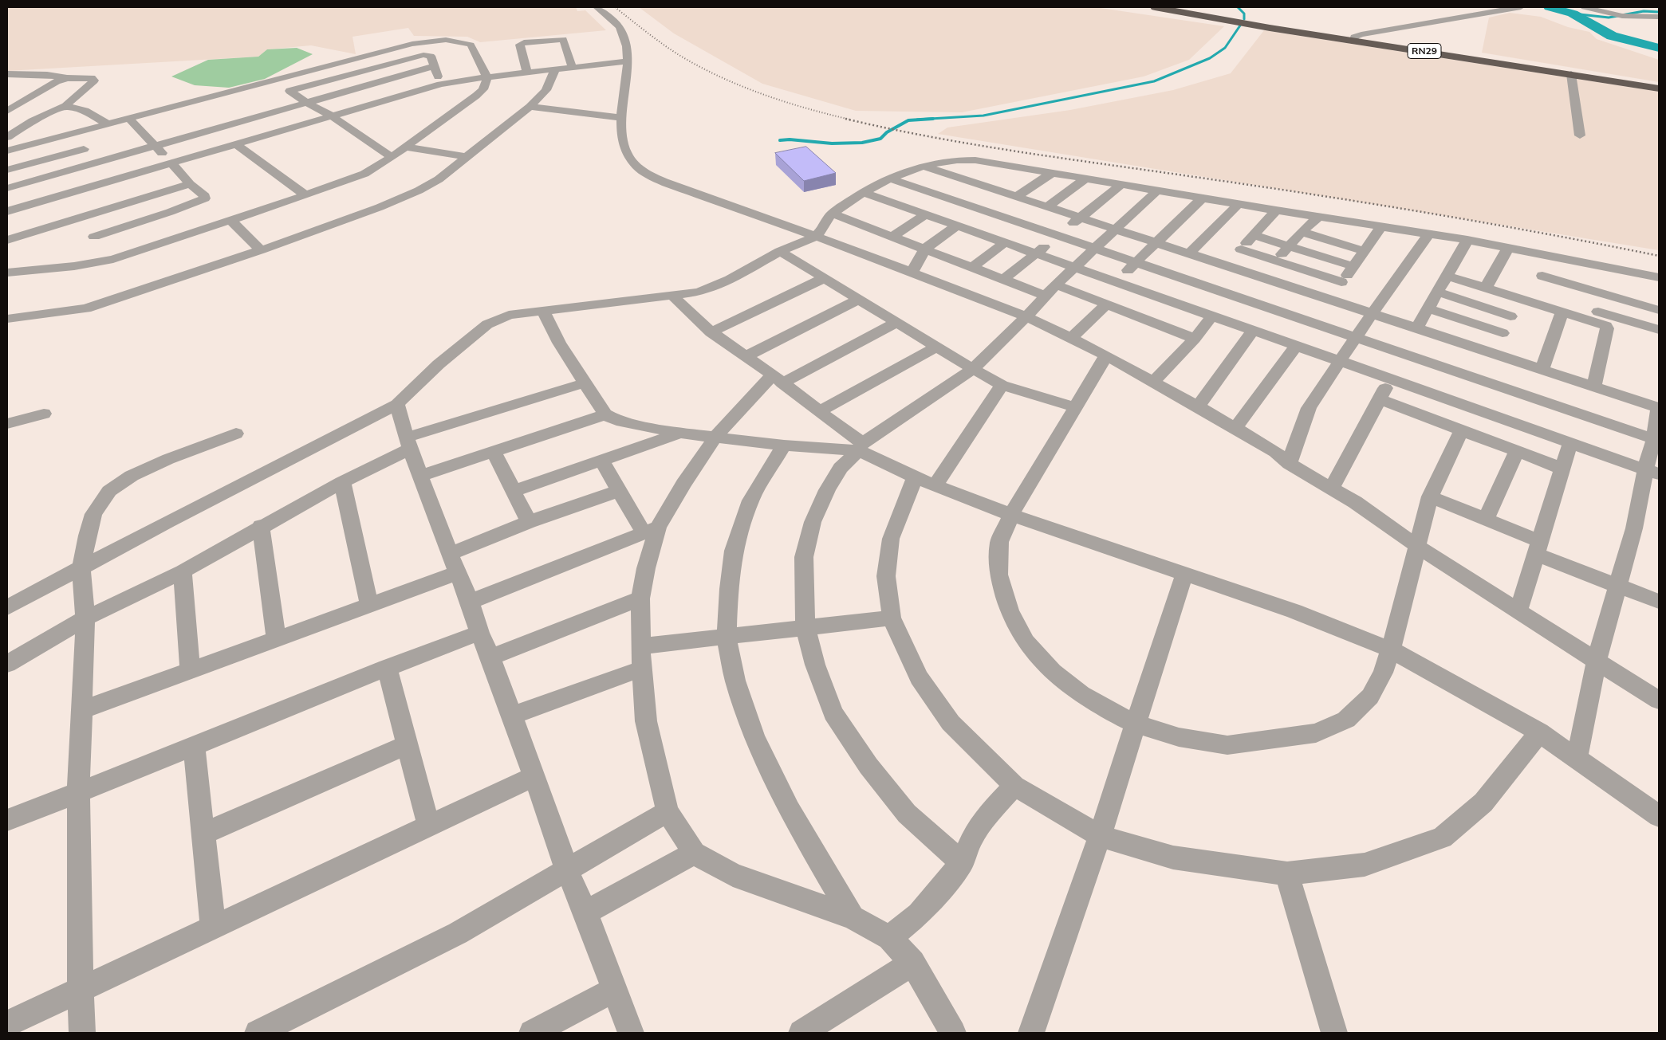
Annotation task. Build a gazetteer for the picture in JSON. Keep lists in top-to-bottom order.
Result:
{
  "streets": {
    "highway": ["RN29"]
  }
}
